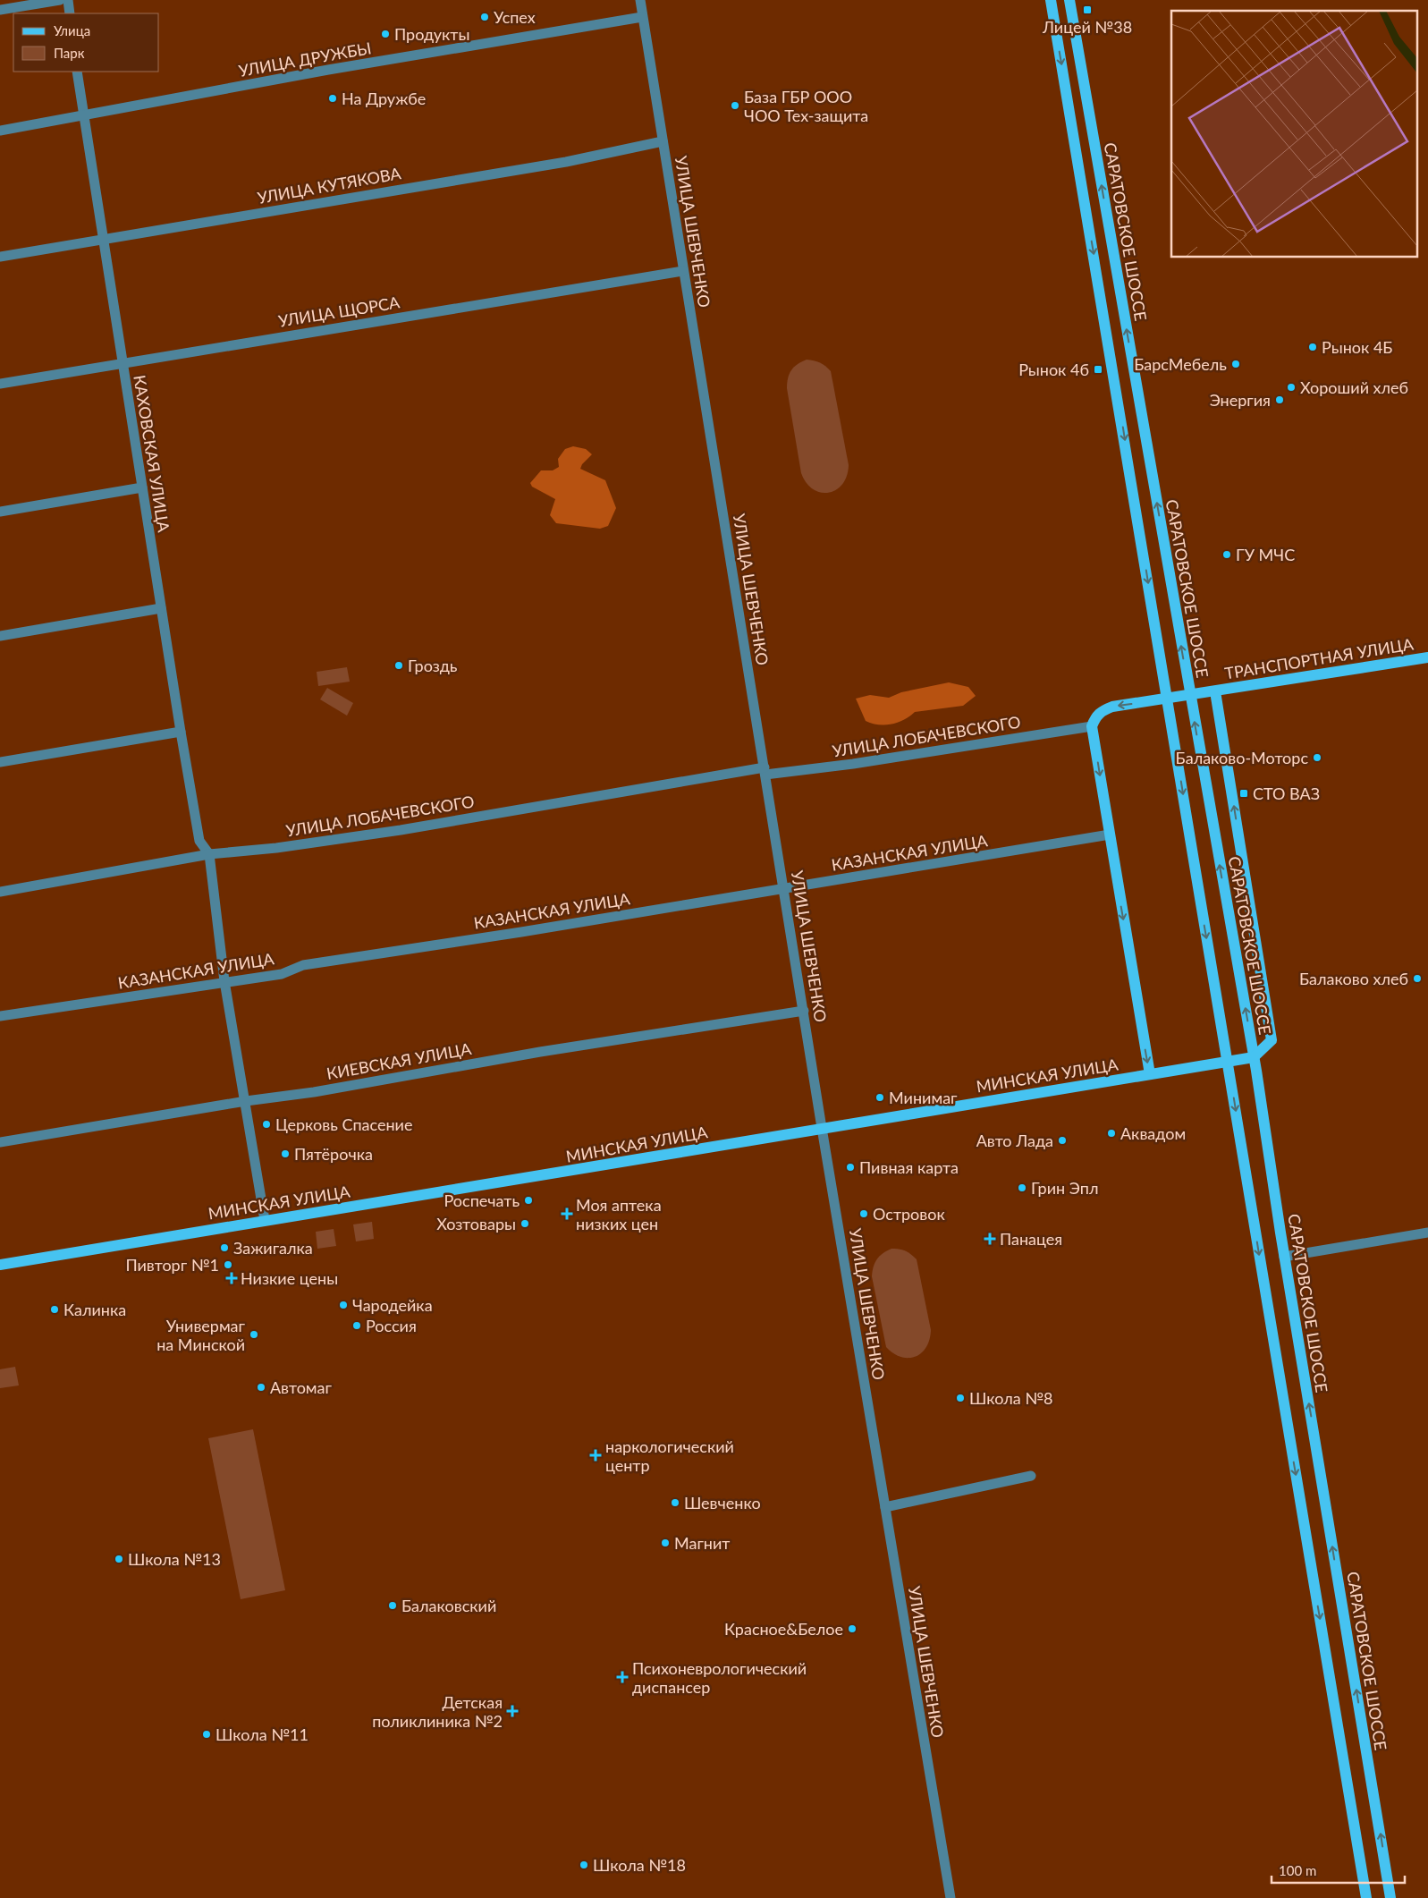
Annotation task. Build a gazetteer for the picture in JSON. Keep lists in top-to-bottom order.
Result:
{
  "streets": {
    "main road": ["САРАТОВСКОЕ ШОССЕ", "ТРАНСПОРТНАЯ УЛИЦА", "МИНСКАЯ УЛИЦА"],
    "street": [
      "УЛИЦА ДРУЖБЫ",
      "УЛИЦА КУТЯКОВА",
      "УЛИЦА ШЕВЧЕНКО",
      "УЛИЦА ЩОРСА",
      "КАХОВСКАЯ УЛИЦА",
      "УЛИЦА ЛОБАЧЕВСКОГО",
      "КАЗАНСКАЯ УЛИЦА",
      "КИЕВСКАЯ УЛИЦА"
    ]
  },
  "crossings": [
    ["УЛИЦА ДРУЖБЫ", "УЛИЦА ШЕВЧЕНКО"],
    ["УЛИЦА ДРУЖБЫ", "КАХОВСКАЯ УЛИЦА"],
    ["УЛИЦА КУТЯКОВА", "УЛИЦА ШЕВЧЕНКО"],
    ["УЛИЦА КУТЯКОВА", "КАХОВСКАЯ УЛИЦА"],
    ["УЛИЦА ШЕВЧЕНКО", "УЛИЦА ЩОРСА"],
    ["УЛИЦА ШЕВЧЕНКО", "УЛИЦА ЛОБАЧЕВСКОГО"],
    ["УЛИЦА ШЕВЧЕНКО", "КАЗАНСКАЯ УЛИЦА"],
    ["УЛИЦА ШЕВЧЕНКО", "КИЕВСКАЯ УЛИЦА"],
    ["УЛИЦА ШЕВЧЕНКО", "МИНСКАЯ УЛИЦА"],
    ["САРАТОВСКОЕ ШОССЕ", "ТРАНСПОРТНАЯ УЛИЦА"],
    ["САРАТОВСКОЕ ШОССЕ", "МИНСКАЯ УЛИЦА"],
    ["УЛИЦА ЩОРСА", "КАХОВСКАЯ УЛИЦА"],
    ["КАХОВСКАЯ УЛИЦА", "УЛИЦА ЛОБАЧЕВСКОГО"],
    ["КАХОВСКАЯ УЛИЦА", "КАЗАНСКАЯ УЛИЦА"],
    ["КАХОВСКАЯ УЛИЦА", "КИЕВСКАЯ УЛИЦА"],
    ["КАХОВСКАЯ УЛИЦА", "МИНСКАЯ УЛИЦА"],
    ["ТРАНСПОРТНАЯ УЛИЦА", "УЛИЦА ЛОБАЧЕВСКОГО"]
  ],
  "places": {
    "transit": ["Лицей №38", "Рынок 4б", "СТО ВАЗ"],
    "other": [
      "Успех",
      "Продукты",
      "На Дружбе",
      "База ГБР ООО ЧОО Тех-защита",
      "Рынок 4Б",
      "БарсМебель",
      "Хороший хлеб",
      "Энергия",
      "ГУ МЧС",
      "Гроздь",
      "Балаково-Моторс",
      "Балаково хлеб",
      "Минимаг",
      "Церковь Спасение",
      "Аквадом",
      "Авто Лада",
      "Пятёрочка",
      "Пивная карта",
      "Грин Эпл",
      "Роспечать",
      "Островок",
      "Хозтовары",
      "Зажигалка",
      "Пивторг №1",
      "Чародейка",
      "Калинка",
      "Россия",
      "Универмаг на Минской",
      "Автомаг",
      "Школа №8",
      "Шевченко",
      "Магнит",
      "Школа №13",
      "Балаковский",
      "Красное&Белое",
      "Школа №11",
      "Школа №18"
    ],
    "health": [
      "Моя аптека низких цен",
      "Панацея",
      "Низкие цены",
      "наркологический центр",
      "Психоневрологический диспансер",
      "Детская поликлиника №2"
    ]
  },
  "legend": ["Улица", "Парк"],
  "scale_bar": "100 m"
}
